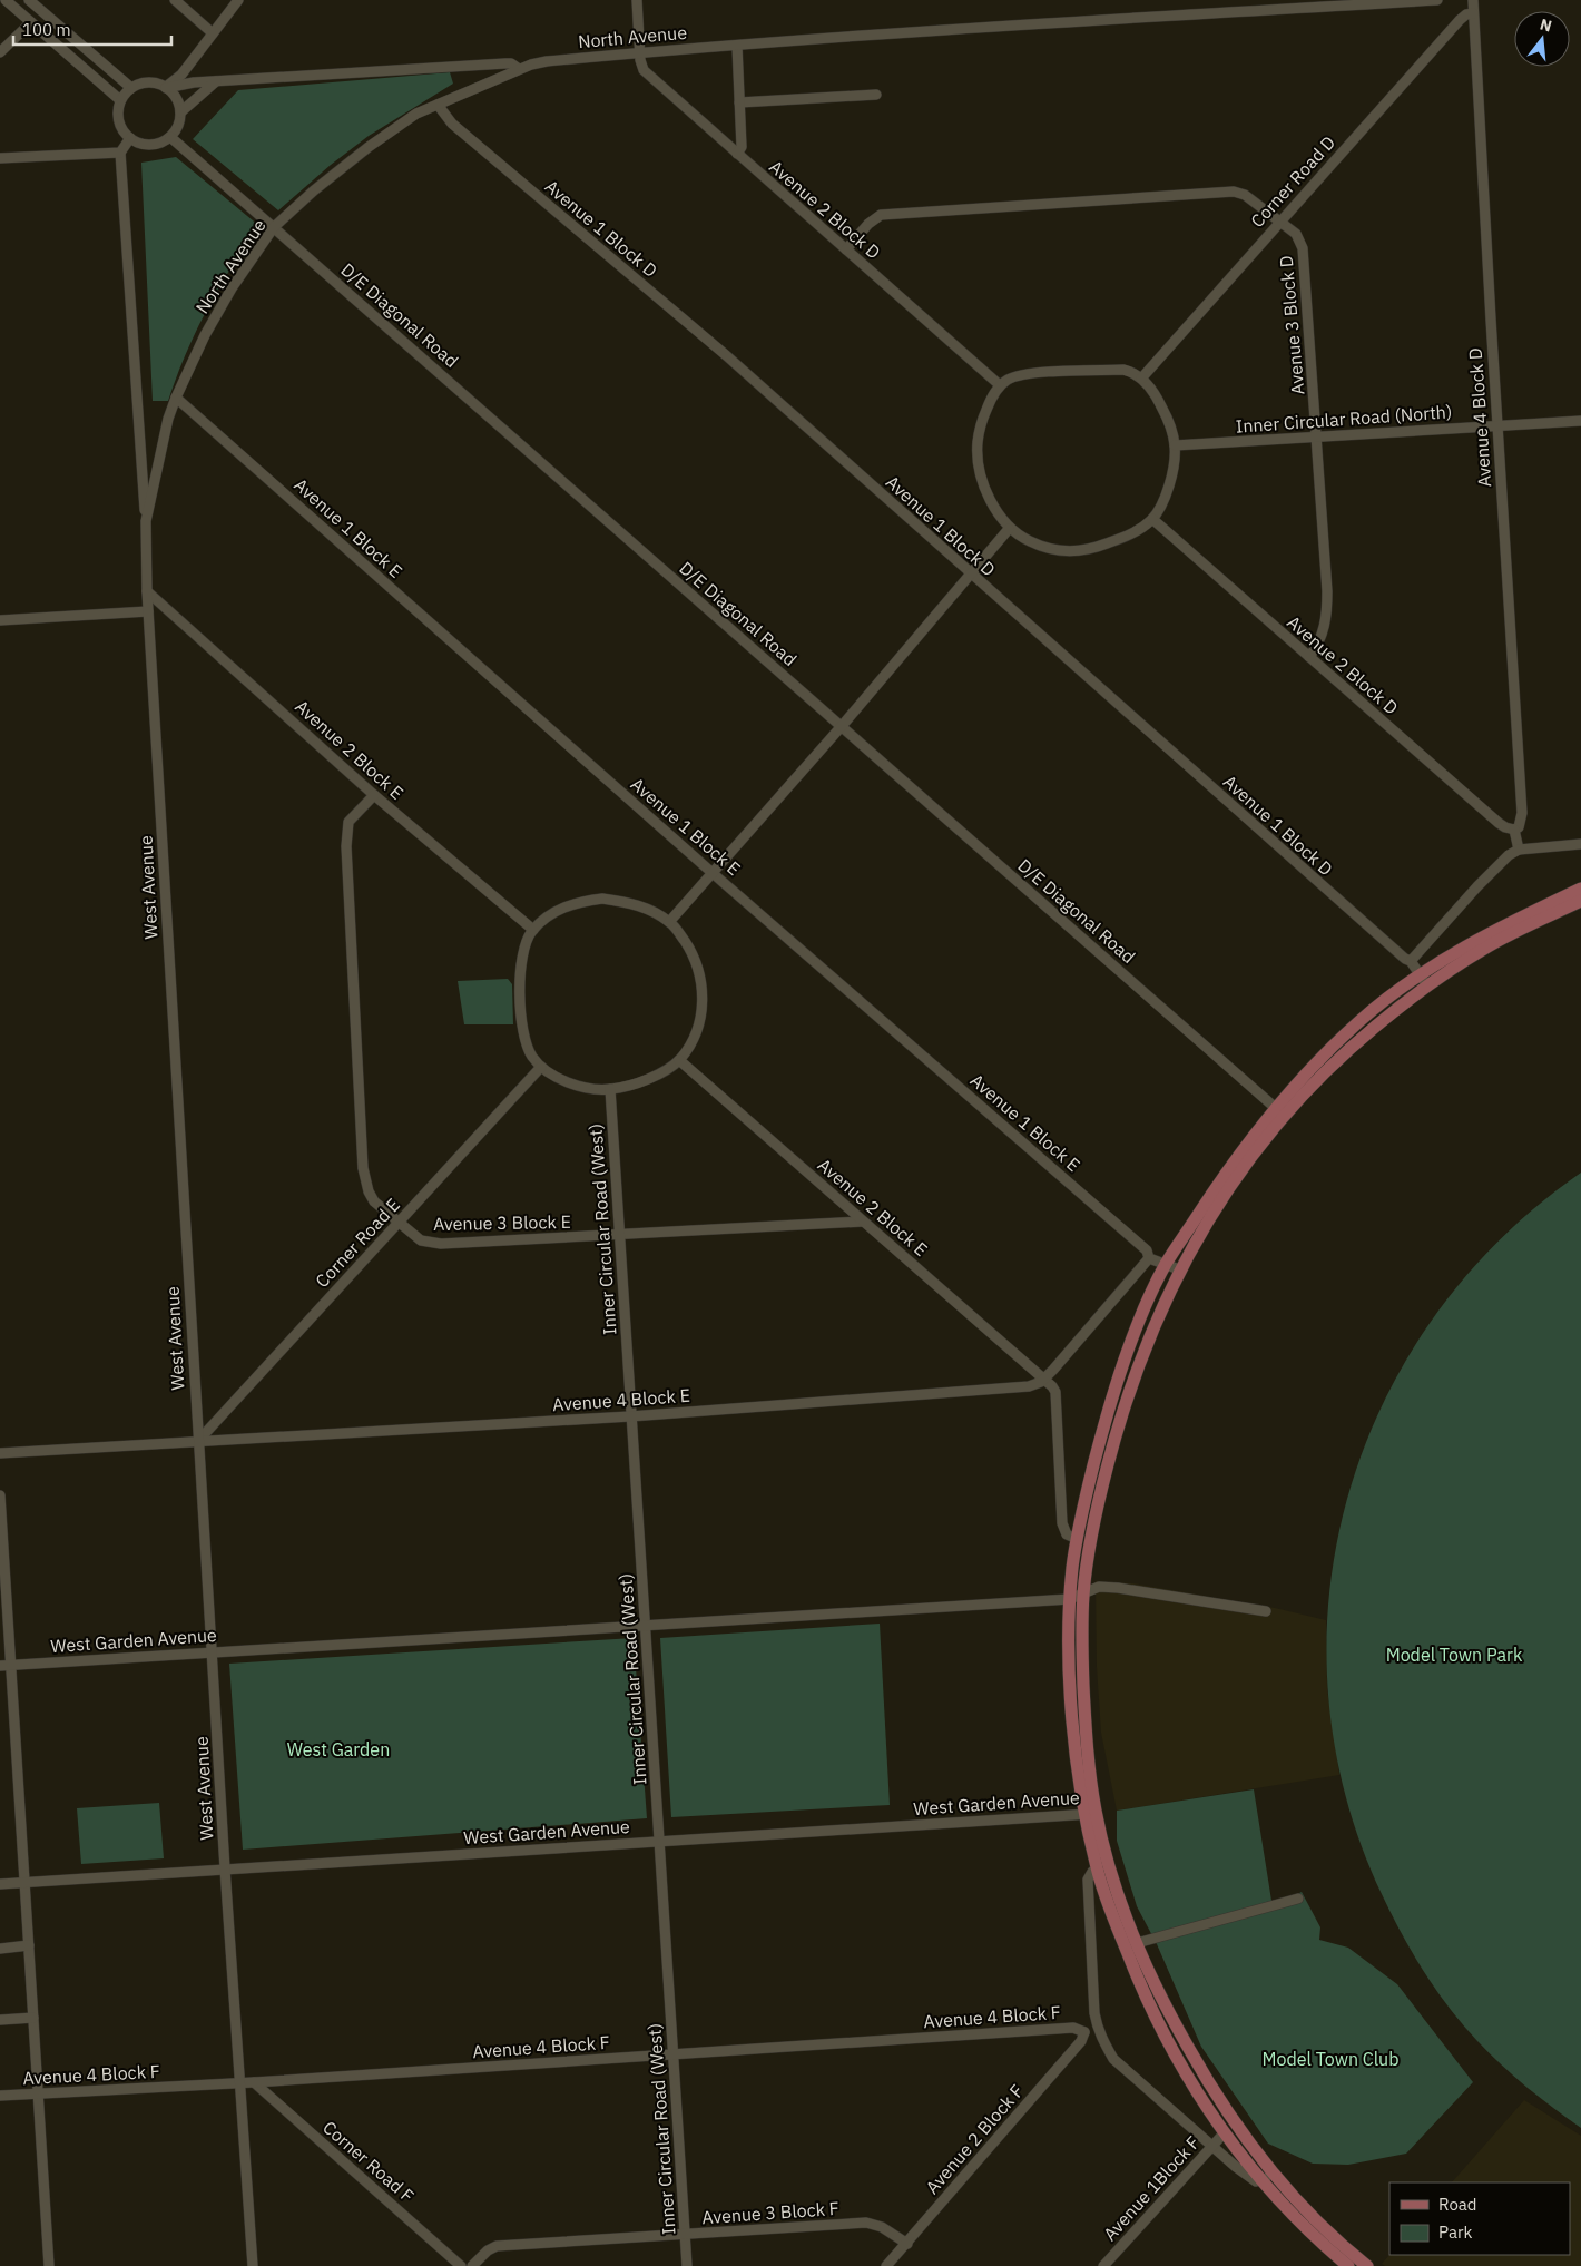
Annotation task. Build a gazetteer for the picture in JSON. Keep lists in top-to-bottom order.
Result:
{
  "streets": {
    "street": [
      "North Avenue",
      "Corner Road D",
      "Avenue 2 Block D",
      "Avenue 1 Block D",
      "D/E Diagonal Road",
      "Avenue 3 Block D",
      "Avenue 4 Block D",
      "Inner Circular Road (North)",
      "Avenue 1 Block E",
      "Avenue 2 Block E",
      "West Avenue",
      "Avenue 3 Block E",
      "Inner Circular Road (West)",
      "Corner Road E",
      "Avenue 4 Block E",
      "West Garden Avenue",
      "Avenue 4 Block F",
      "Avenue 2 Block F",
      "Corner Road F",
      "Avenue 1Block F",
      "Avenue 3 Block F"
    ]
  },
  "crossings": [
    ["North Avenue", "Avenue 2 Block D"],
    ["North Avenue", "Avenue 1 Block D"],
    ["North Avenue", "D/E Diagonal Road"],
    ["North Avenue", "Avenue 1 Block E"],
    ["North Avenue", "Avenue 2 Block E"],
    ["North Avenue", "West Avenue"],
    ["Corner Road D", "Avenue 2 Block D"],
    ["Corner Road D", "Avenue 3 Block D"],
    ["Corner Road D", "Avenue 4 Block D"],
    ["Corner Road D", "Inner Circular Road (North)"],
    ["Avenue 2 Block D", "Avenue 3 Block D"],
    ["Avenue 2 Block D", "Avenue 4 Block D"],
    ["Avenue 2 Block D", "Inner Circular Road (North)"],
    ["Avenue 3 Block D", "Inner Circular Road (North)"],
    ["Avenue 4 Block D", "Inner Circular Road (North)"],
    ["Avenue 2 Block E", "West Avenue"],
    ["Avenue 2 Block E", "Avenue 3 Block E"],
    ["Avenue 2 Block E", "Inner Circular Road (West)"],
    ["Avenue 2 Block E", "Corner Road E"],
    ["Avenue 2 Block E", "Avenue 4 Block E"],
    ["West Avenue", "Corner Road E"],
    ["West Avenue", "Avenue 4 Block E"],
    ["West Avenue", "West Garden Avenue"],
    ["West Avenue", "Avenue 4 Block F"],
    ["Avenue 3 Block E", "Inner Circular Road (West)"],
    ["Avenue 3 Block E", "Corner Road E"],
    ["Inner Circular Road (West)", "Corner Road E"],
    ["Inner Circular Road (West)", "Avenue 4 Block E"],
    ["Inner Circular Road (West)", "West Garden Avenue"],
    ["Inner Circular Road (West)", "Avenue 4 Block F"],
    ["Inner Circular Road (West)", "Avenue 3 Block F"],
    ["Corner Road E", "Avenue 4 Block E"],
    ["Avenue 4 Block F", "Avenue 2 Block F"],
    ["Avenue 4 Block F", "Corner Road F"],
    ["Avenue 2 Block F", "Avenue 3 Block F"]
  ],
  "parks": ["Model Town Park", "West Garden", "Model Town Club"],
  "legend": ["Road", "Park"],
  "scale_bar": "100 m",
  "north": "top"
}
